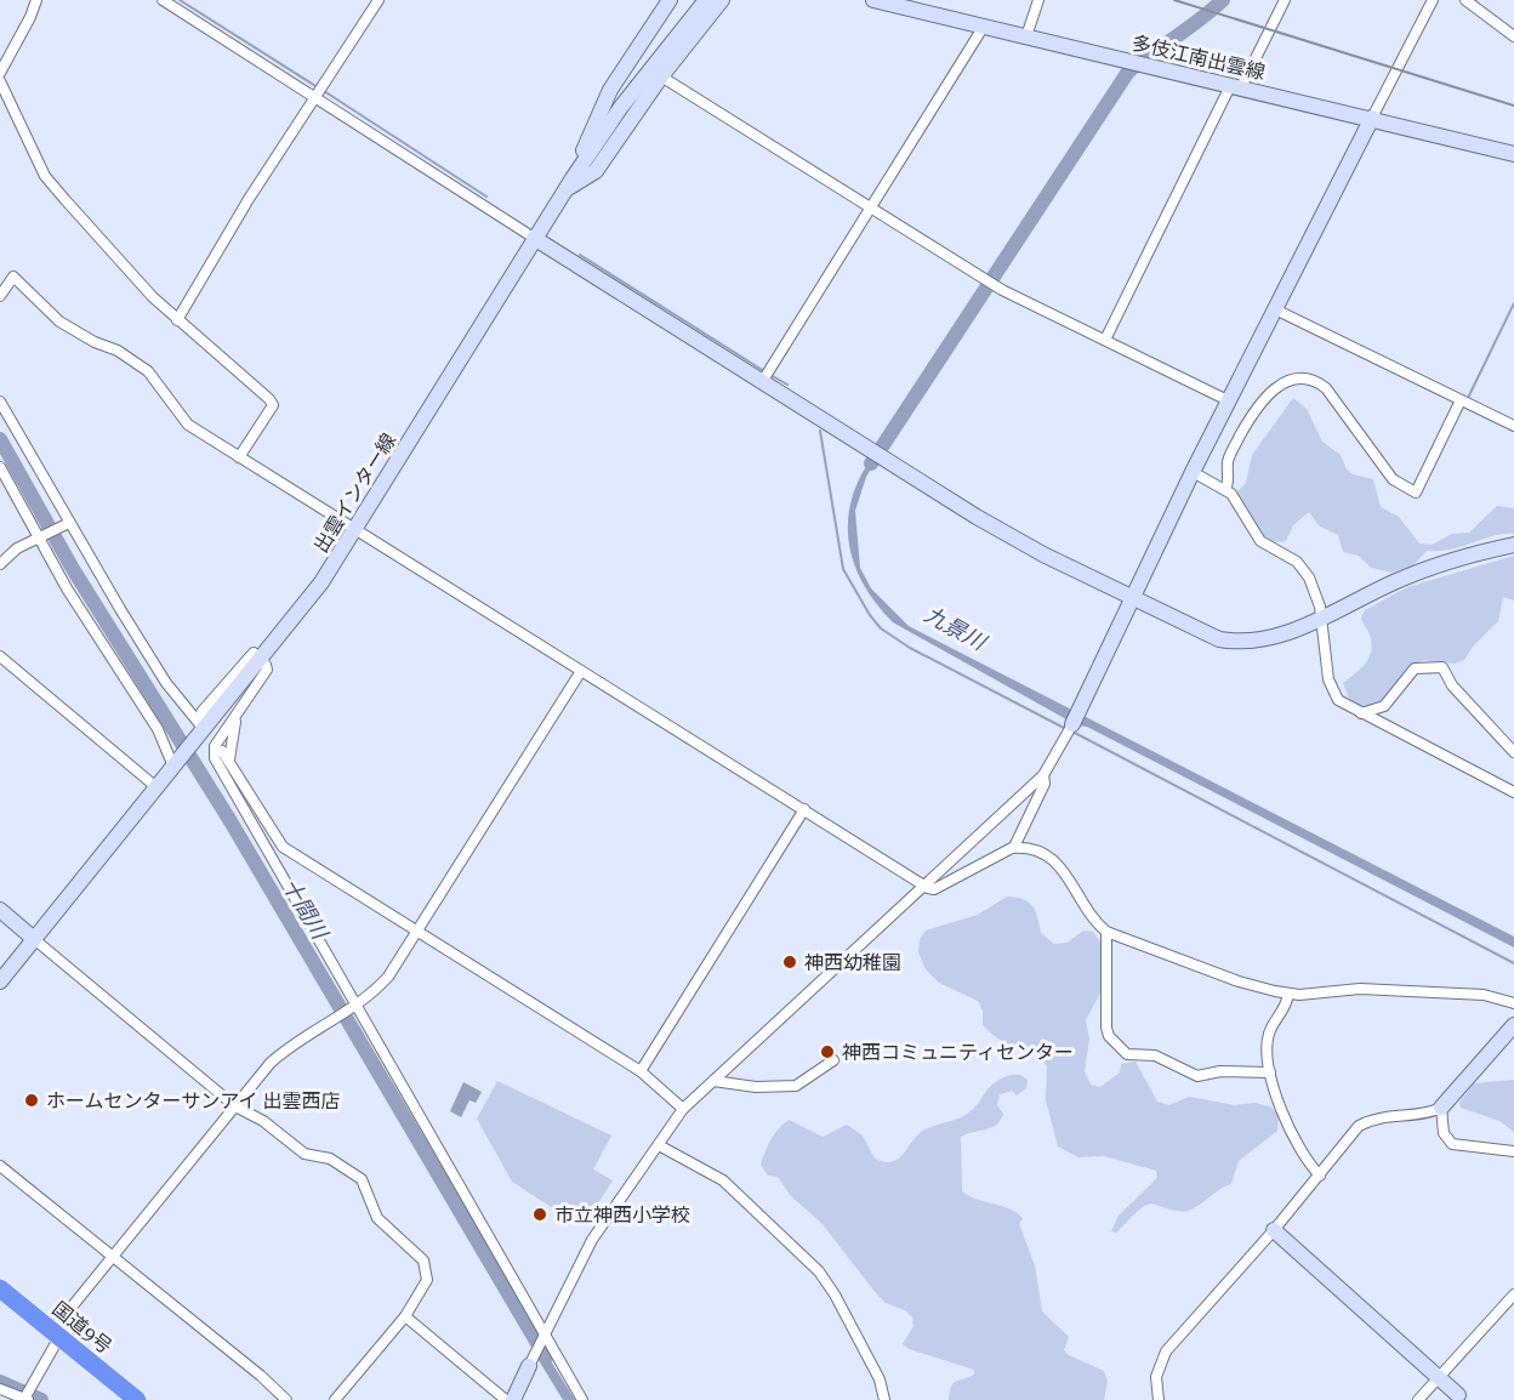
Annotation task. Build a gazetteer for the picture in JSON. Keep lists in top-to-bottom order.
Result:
{
  "streets": {
    "highway": ["国道9号"],
    "main road": ["多伎江南出雲線", "出雲インター線"]
  },
  "water": ["九景川", "十間川"],
  "places": [
    "神西幼稚園",
    "神西コミュニティセンター",
    "ホームセンターサンアイ 出雲西店",
    "市立神西小学校"
  ]
}
